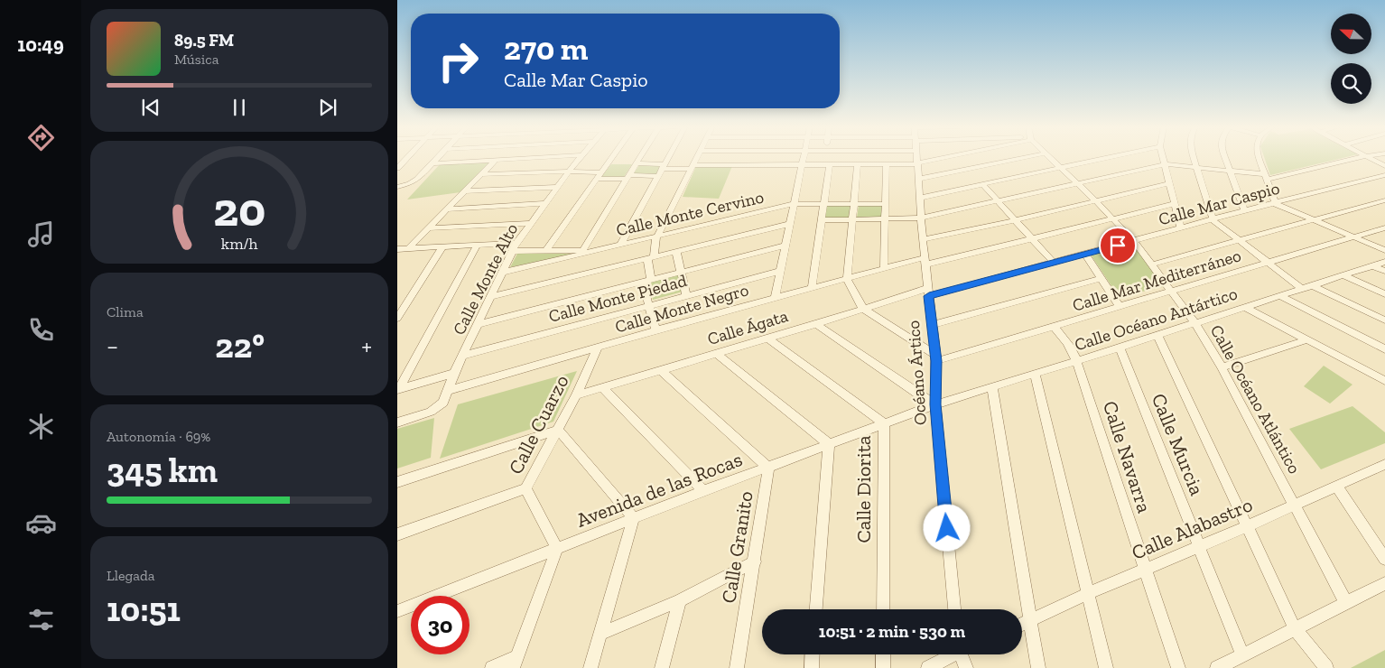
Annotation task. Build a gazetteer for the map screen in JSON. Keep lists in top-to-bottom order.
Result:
{
  "streets": {
    "street": [
      "Calle Mar Caspio",
      "Calle Monte Cervino",
      "Calle Monte Alto",
      "Calle Mar Mediterráneo",
      "Calle Monte Piedad",
      "Calle Monte Negro",
      "Calle Océano Antártico",
      "Calle Ágata",
      "Océano Ártico",
      "Calle Océano Atlántico",
      "Calle Cuarzo",
      "Calle Murcia",
      "Calle Navarra",
      "Avenida de las Rocas",
      "Calle Diorita",
      "Calle Alabastro",
      "Calle Granito"
    ]
  },
  "crossings": [
    ["Calle Mar Caspio", "Calle Ágata"],
    ["Calle Mar Caspio", "Océano Ártico"],
    ["Calle Mar Caspio", "Calle Océano Atlántico"],
    ["Calle Monte Alto", "Calle Monte Piedad"],
    ["Calle Monte Alto", "Calle Monte Negro"],
    ["Calle Mar Mediterráneo", "Océano Ártico"],
    ["Calle Mar Mediterráneo", "Calle Océano Atlántico"],
    ["Calle Mar Mediterráneo", "Calle Navarra"],
    ["Calle Monte Negro", "Océano Ártico"],
    ["Calle Monte Negro", "Calle Océano Atlántico"],
    ["Calle Monte Negro", "Calle Cuarzo"],
    ["Calle Océano Antártico", "Océano Ártico"],
    ["Calle Océano Antártico", "Calle Océano Atlántico"],
    ["Calle Océano Antártico", "Calle Murcia"],
    ["Calle Océano Antártico", "Calle Navarra"],
    ["Calle Océano Antártico", "Avenida de las Rocas"],
    ["Calle Ágata", "Océano Ártico"],
    ["Calle Ágata", "Calle Cuarzo"],
    ["Calle Ágata", "Calle Diorita"],
    ["Océano Ártico", "Avenida de las Rocas"],
    ["Calle Océano Atlántico", "Calle Alabastro"],
    ["Calle Cuarzo", "Avenida de las Rocas"],
    ["Calle Murcia", "Calle Alabastro"],
    ["Calle Navarra", "Calle Alabastro"],
    ["Avenida de las Rocas", "Calle Diorita"],
    ["Avenida de las Rocas", "Calle Granito"]
  ],
  "north": "left",
  "page": {
    "tabs": "10:49",
    "turn": ["270 m", "Calle Mar Caspio"],
    "song": ["89.5 FM", "Música"],
    "tile": [
      "Clima",
      ["Autonomía · 69%", "345 km"],
      ["Llegada", "10:51"]
    ],
    "heat": ["−", "22°", "+"],
    "limit": "30",
    "trip": "10:51 · 2 min · 530 m",
    "gauge": ["20", "km/h"]
  }
}
